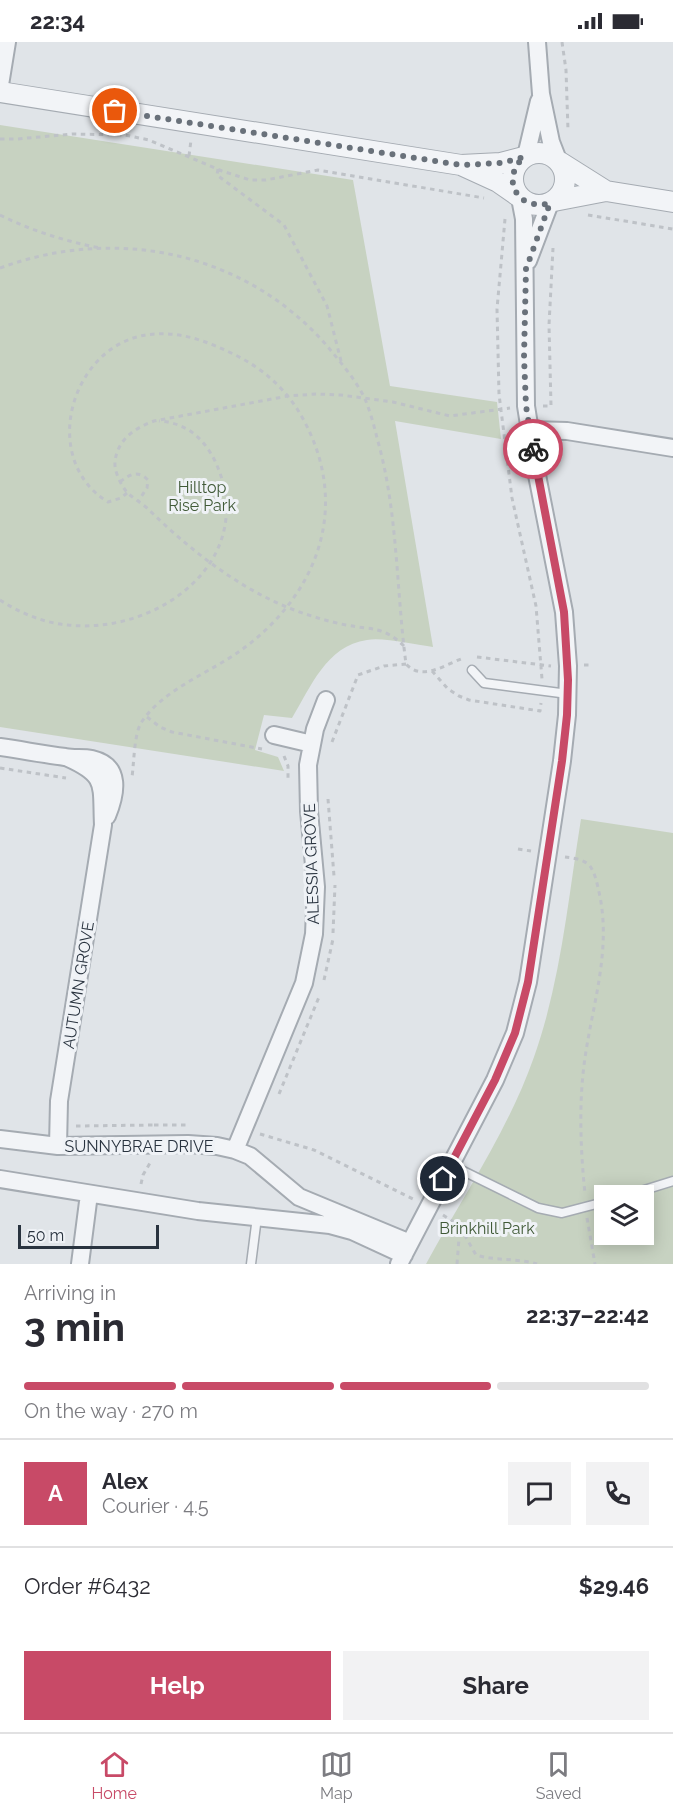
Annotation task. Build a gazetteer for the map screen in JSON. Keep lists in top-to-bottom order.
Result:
{
  "streets": {
    "street": ["ALESSIA GROVE", "AUTUMN GROVE", "SUNNYBRAE DRIVE"]
  },
  "crossings": [
    ["ALESSIA GROVE", "SUNNYBRAE DRIVE"],
    ["AUTUMN GROVE", "SUNNYBRAE DRIVE"]
  ],
  "parks": ["Hilltop Rise Park", "Brinkhill Park"],
  "scale_bar": "50 m",
  "page": {
    "status": "22:34",
    "scale": "50 m",
    "heading": ["3 min", "Arriving in", "22:37–22:42"],
    "panel": [
      "Alex",
      "Courier · 4.5",
      "Order #6432",
      "$29.46"
    ],
    "bar": "On the way · 270 m",
    "round": "A",
    "buttons": ["Help", "Share"],
    "tabs": ["Home", "Map", "Saved"]
  }
}
